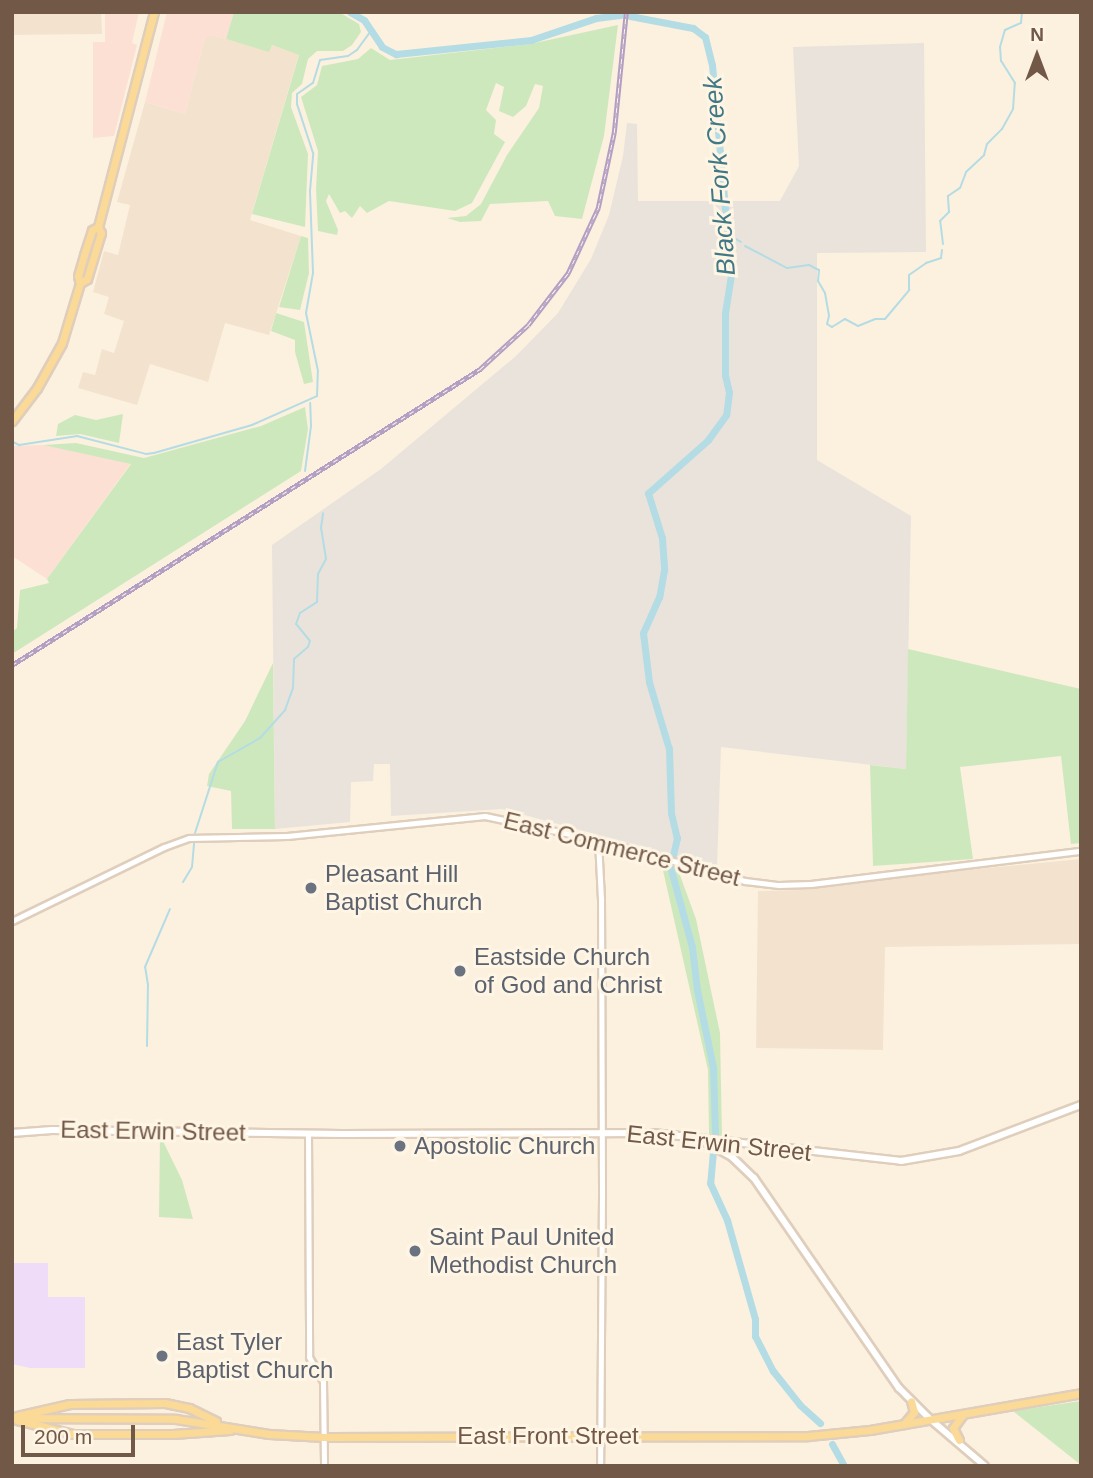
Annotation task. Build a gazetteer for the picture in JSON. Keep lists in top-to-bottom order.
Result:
{
  "streets": {
    "main road": ["East Erwin Street", "East Front Street"],
    "street": ["East Commerce Street"]
  },
  "water": ["Black Fork Creek"],
  "places": [
    "Pleasant Hill Baptist Church",
    "Eastside Church of God and Christ",
    "Apostolic Church",
    "Saint Paul United Methodist Church",
    "East Tyler Baptist Church"
  ],
  "scale_bar": "200 m",
  "north": "top"
}
